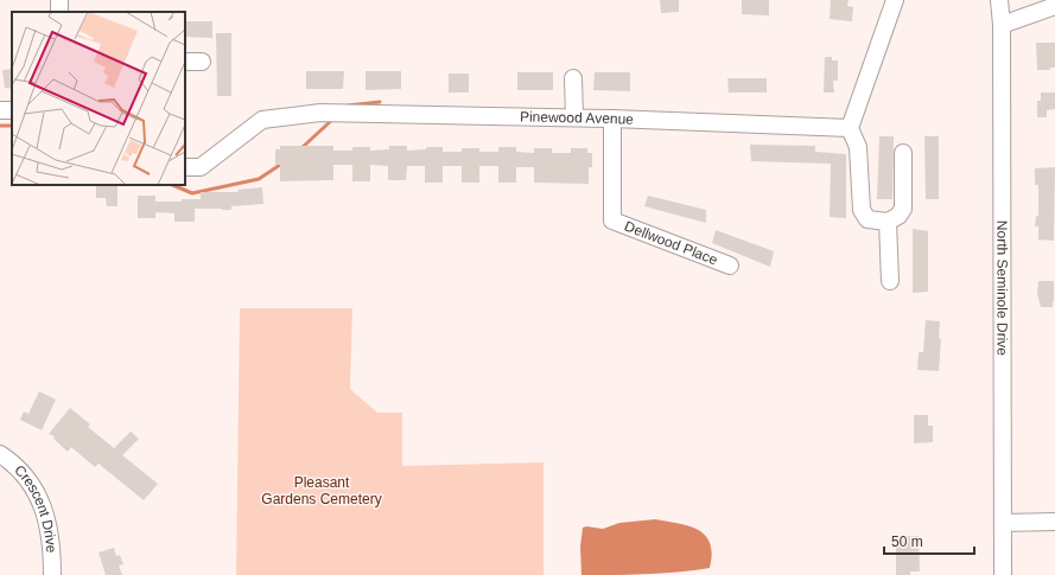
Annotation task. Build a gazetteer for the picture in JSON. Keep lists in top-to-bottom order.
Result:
{
  "streets": {
    "street": [
      "Pinewood Avenue",
      "Dellwood Place",
      "North Seminole Drive",
      "Crescent Drive"
    ]
  },
  "crossings": [
    ["Pinewood Avenue", "Dellwood Place"]
  ],
  "parks": ["Pleasant Gardens Cemetery"],
  "scale_bar": "50 m"
}
